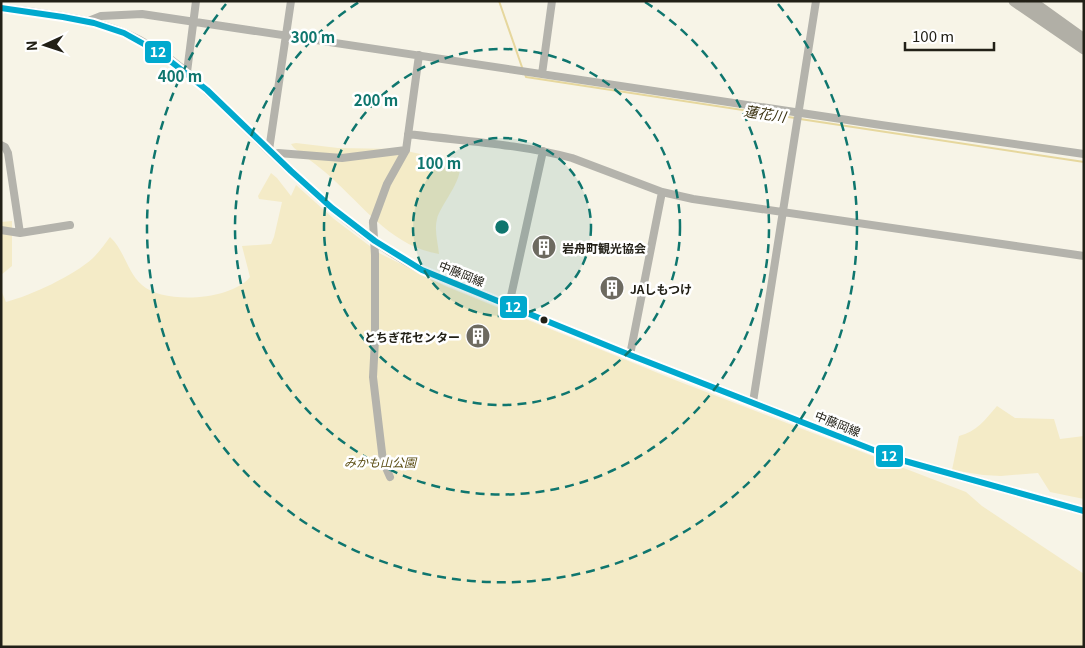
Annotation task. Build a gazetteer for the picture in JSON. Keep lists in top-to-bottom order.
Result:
{
  "streets": {
    "main road": ["中藤岡線"]
  },
  "water": ["蓮花川"],
  "parks": ["みかも山公園"],
  "places": {
    "building": ["岩舟町観光協会", "JAしもつけ", "とちぎ花センター"]
  },
  "lines": ["transit line 12"],
  "scale_bar": "100 m",
  "north": "left",
  "rings": [
    "300 m",
    "400 m",
    "200 m",
    "100 m"
  ]
}
